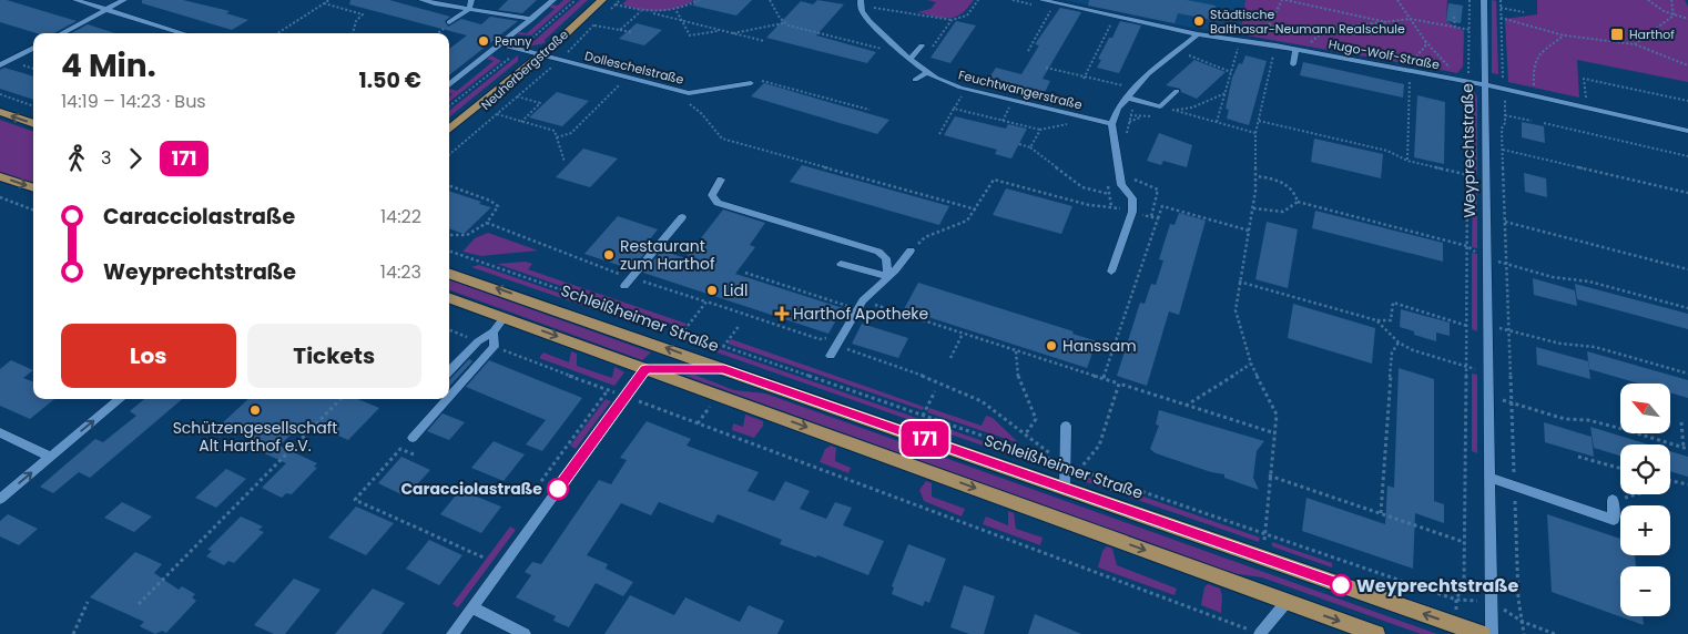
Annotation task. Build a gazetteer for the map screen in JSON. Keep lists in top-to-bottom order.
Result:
{
  "streets": {
    "main road": ["Neuherbergstraße", "Schleißheimer Straße"],
    "street": [
      "Hugo-Wolf-Straße",
      "Dolleschelstraße",
      "Feuchtwangerstraße",
      "Weyprechtstraße"
    ]
  },
  "crossings": [
    ["Hugo-Wolf-Straße", "Weyprechtstraße"],
    ["Dolleschelstraße", "Neuherbergstraße"]
  ],
  "places": {
    "other": [
      "Städtische Balthasar-Neumann Realschule",
      "Penny",
      "Restaurant zum Harthof",
      "Lidl",
      "Hanssam",
      "Schützengesellschaft Alt Harthof e.V.",
      "Caracciolastraße",
      "Weyprechtstraße"
    ],
    "transit": ["Harthof"],
    "health": ["Harthof Apotheke"]
  },
  "lines": ["bus line 171"],
  "north": "top left",
  "page": {
    "on_map": "171",
    "heading": ["4 Min.", "14:19 – 14:23 · Bus", "1.50 €"],
    "legs": ["3", "171"],
    "list": [
      {
        "name": "Caracciolastraße",
        "value": "14:22"
      },
      {
        "name": "Weyprechtstraße",
        "value": "14:23"
      }
    ],
    "buttons": ["Los", "Tickets"],
    "map_buttons": ["+", "−"]
  }
}
